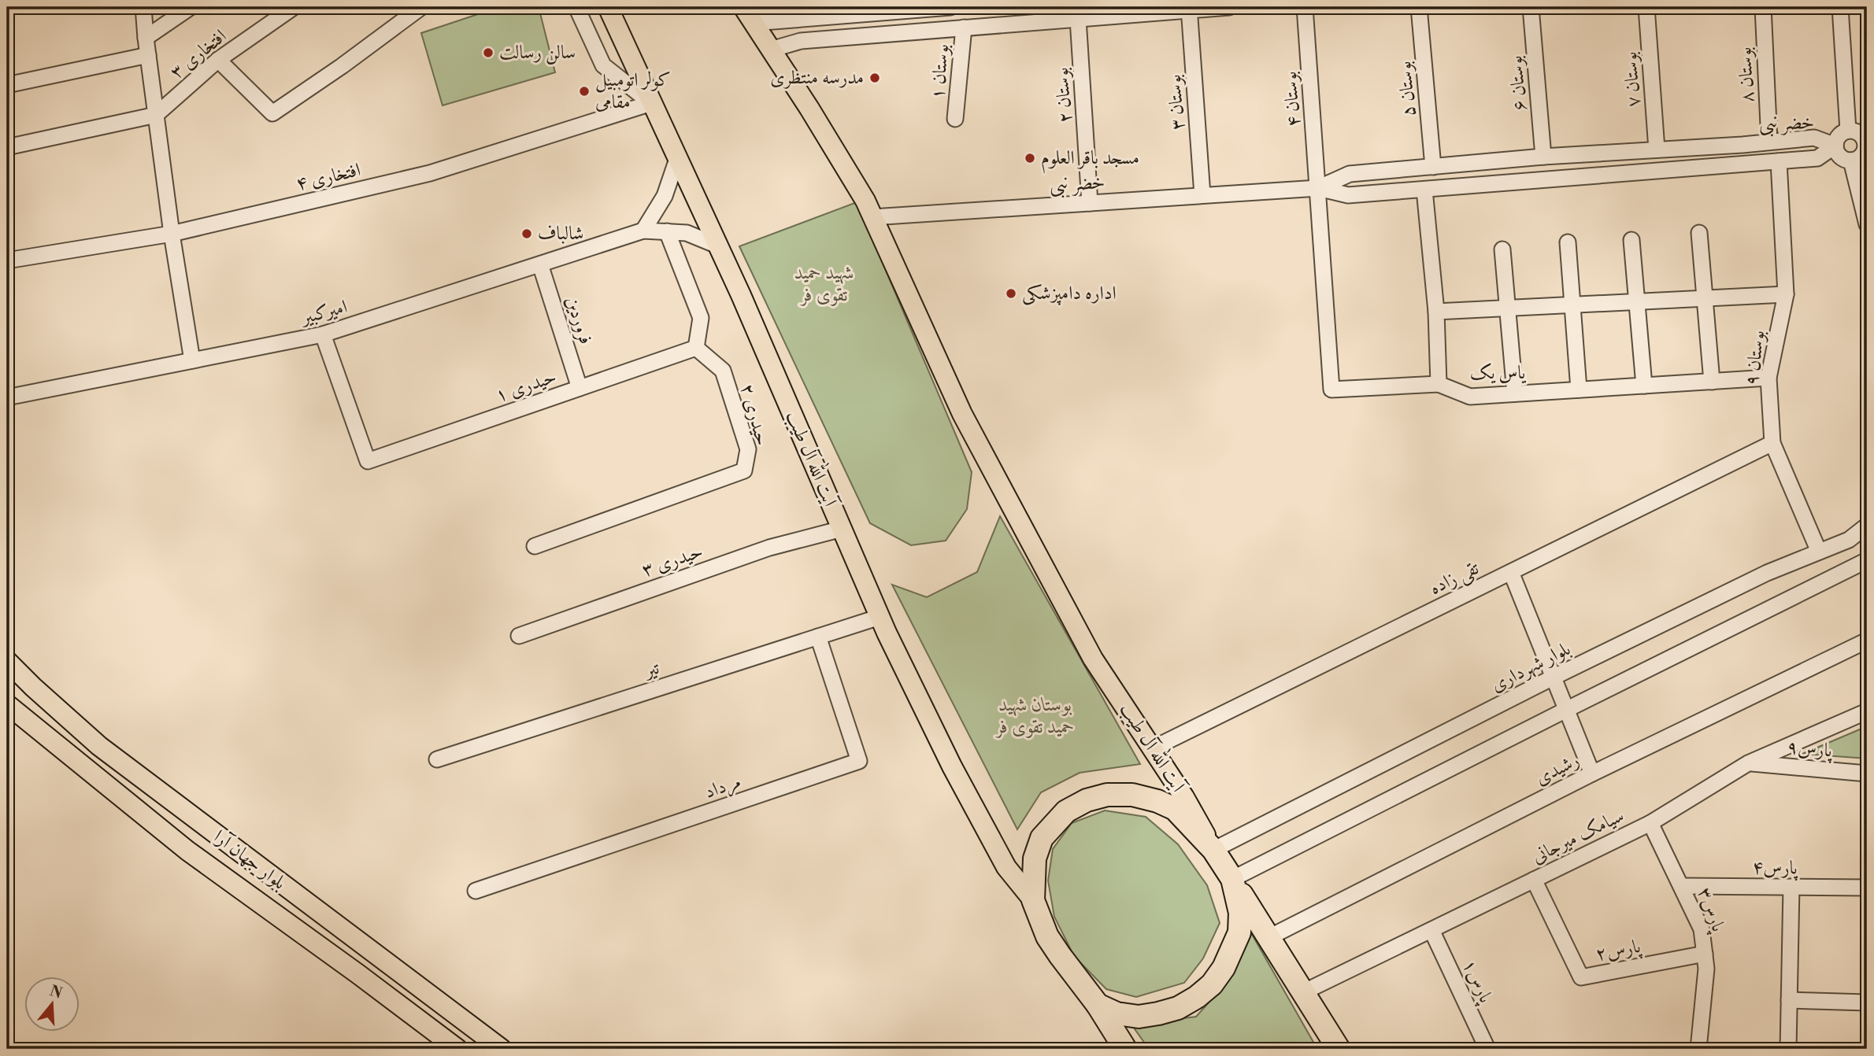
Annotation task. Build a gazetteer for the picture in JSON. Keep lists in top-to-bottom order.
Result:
{
  "streets": {
    "main road": ["آیت الله آل طیب", "بلوار جهان آرا"],
    "street": [
      "افتخاری ۳",
      "بوستان ۱",
      "بوستان ۸",
      "بوستان ۷",
      "بوستان ۶",
      "بوستان ۵",
      "بوستان ۲",
      "بوستان ۴",
      "بوستان ۳",
      "خضر نبی",
      "افتخاری ۴",
      "امیرکبیر",
      "فروردین",
      "بوستان ۹",
      "یاس یک",
      "حیدری ۱",
      "حیدری ۲",
      "حیدری ۳",
      "تقی زاده",
      "بلوار شهرداری",
      "تیر",
      "پارس۹",
      "رشیدی",
      "مرداد",
      "سیامک میرجانی",
      "پارس۴",
      "پارس۳",
      "پارس۲",
      "پارس۱"
    ]
  },
  "crossings": [
    ["بوستان ۸", "خضر نبی"],
    ["بوستان ۷", "خضر نبی"],
    ["بوستان ۶", "خضر نبی"],
    ["بوستان ۵", "خضر نبی"],
    ["بوستان ۲", "خضر نبی"],
    ["بوستان ۴", "خضر نبی"],
    ["بوستان ۴", "یاس یک"],
    ["بوستان ۳", "خضر نبی"],
    ["خضر نبی", "بوستان ۹"],
    ["خضر نبی", "یاس یک"],
    ["خضر نبی", "آیت الله آل طیب"],
    ["افتخاری ۴", "آیت الله آل طیب"],
    ["امیرکبیر", "فروردین"],
    ["امیرکبیر", "حیدری ۱"],
    ["فروردین", "حیدری ۱"],
    ["بوستان ۹", "یاس یک"],
    ["بوستان ۹", "تقی زاده"],
    ["بوستان ۹", "بلوار شهرداری"],
    ["حیدری ۱", "حیدری ۲"],
    ["آیت الله آل طیب", "حیدری ۳"],
    ["آیت الله آل طیب", "تقی زاده"],
    ["آیت الله آل طیب", "بلوار شهرداری"],
    ["آیت الله آل طیب", "تیر"],
    ["تیر", "مرداد"],
    ["پارس۹", "سیامک میرجانی"],
    ["سیامک میرجانی", "پارس۳"],
    ["سیامک میرجانی", "پارس۲"],
    ["سیامک میرجانی", "پارس۱"],
    ["پارس۴", "پارس۳"],
    ["پارس۳", "پارس۲"]
  ],
  "parks": ["شهید حمید تقوی فر", "بوستان شهید حمید تقوی فر"],
  "places": [
    "سالن رسالت",
    "مدرسه منتظری",
    "کولر اتومبیل مقامی",
    "مسجد باقر العلوم",
    "شالباف",
    "اداره دامپزشکی"
  ],
  "north": "top"
}
